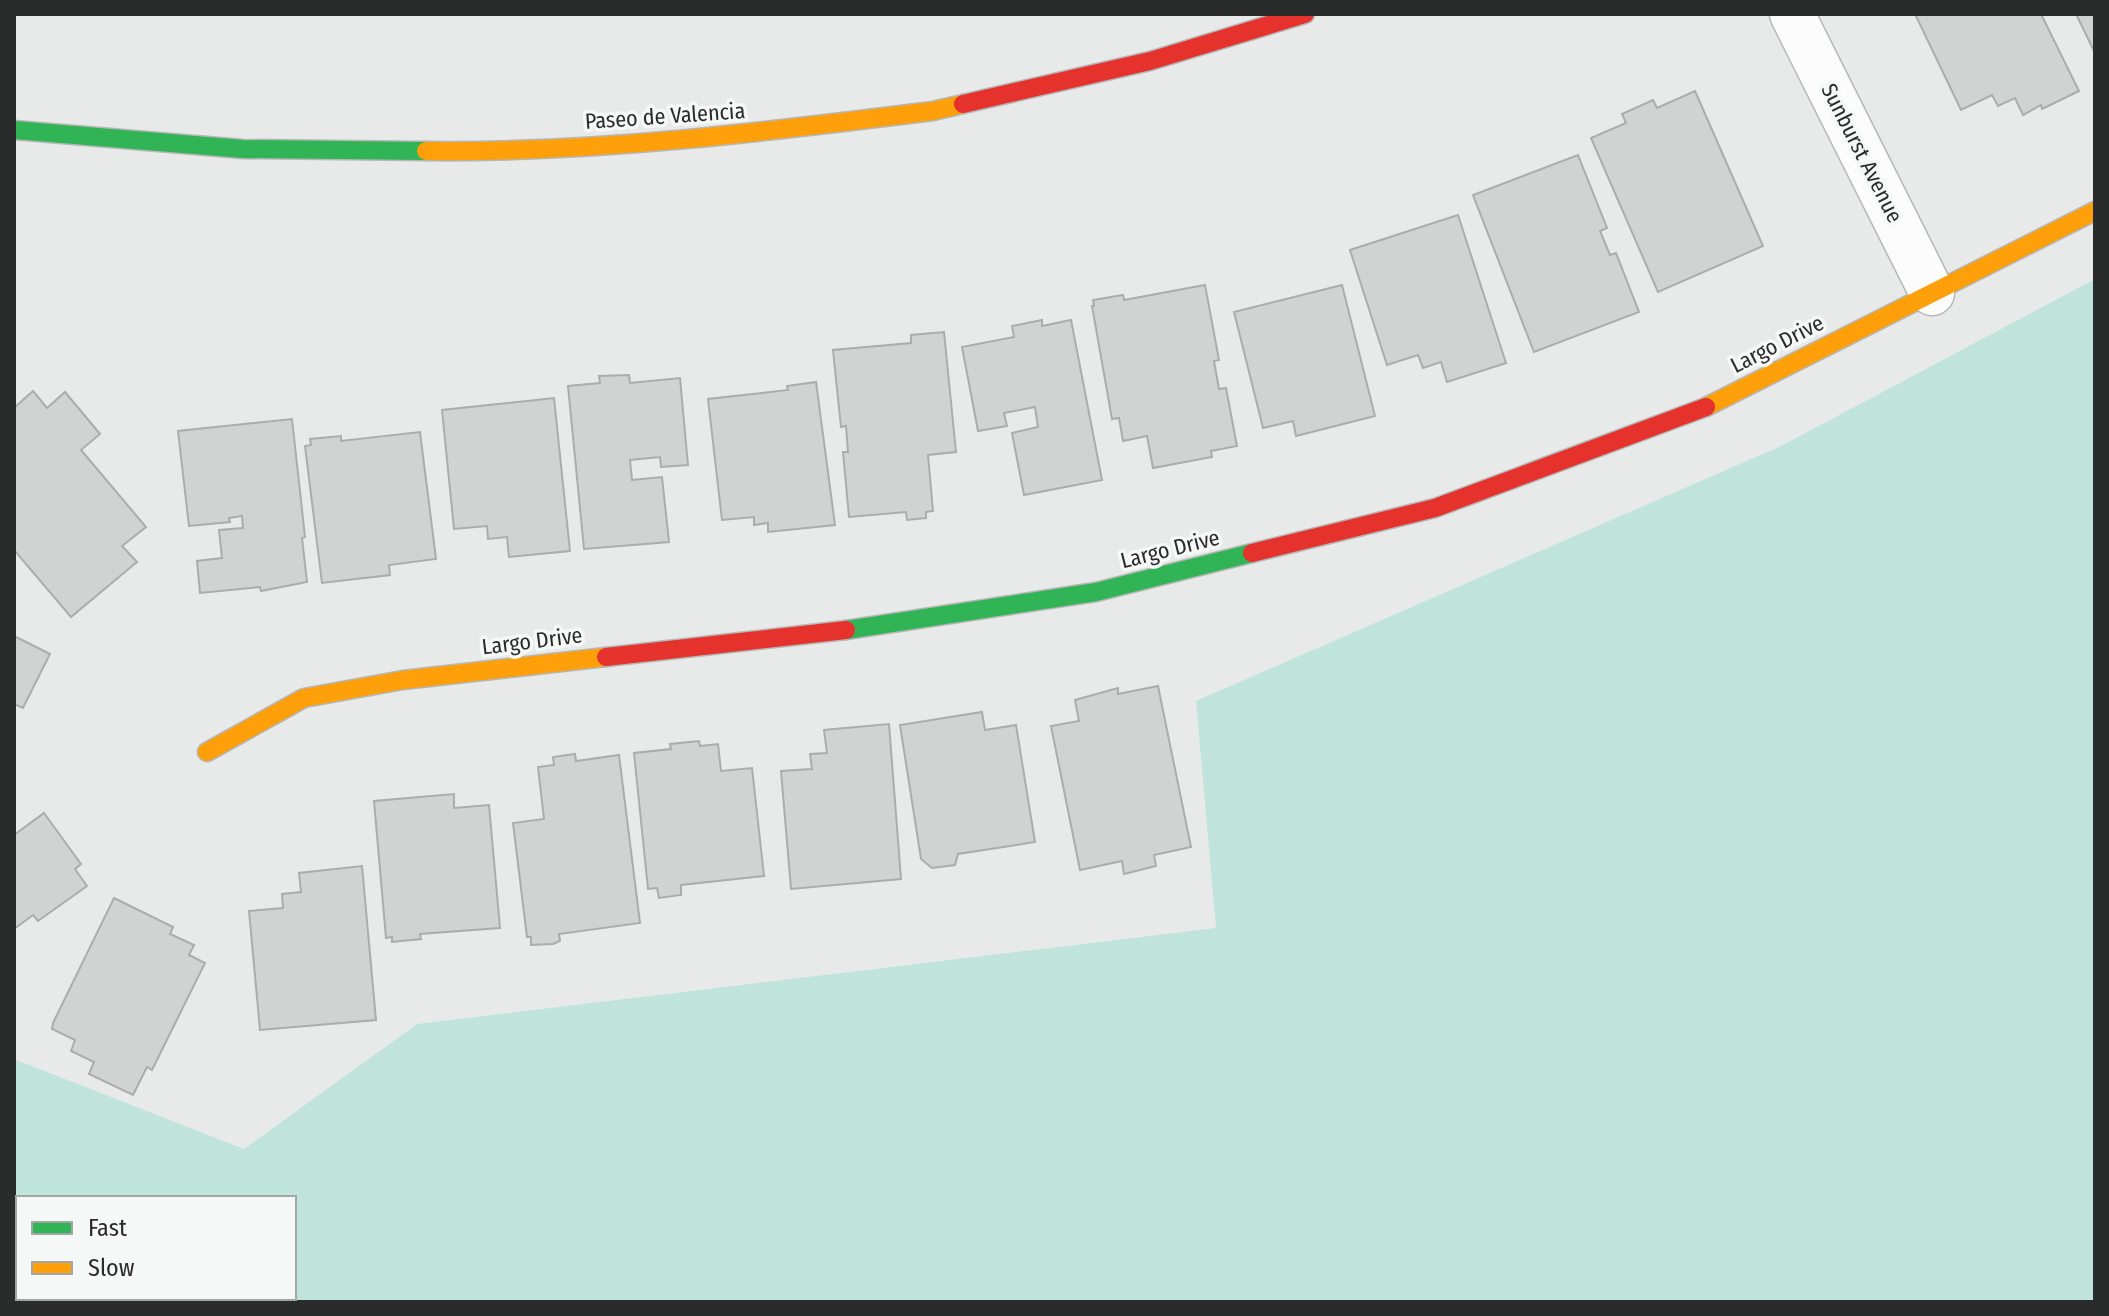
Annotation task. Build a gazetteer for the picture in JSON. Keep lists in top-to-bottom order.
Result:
{
  "streets": {
    "street": ["Paseo de Valencia", "Sunburst Avenue", "Largo Drive"]
  },
  "crossings": [
    ["Sunburst Avenue", "Largo Drive"]
  ],
  "legend": ["Fast", "Slow"]
}
